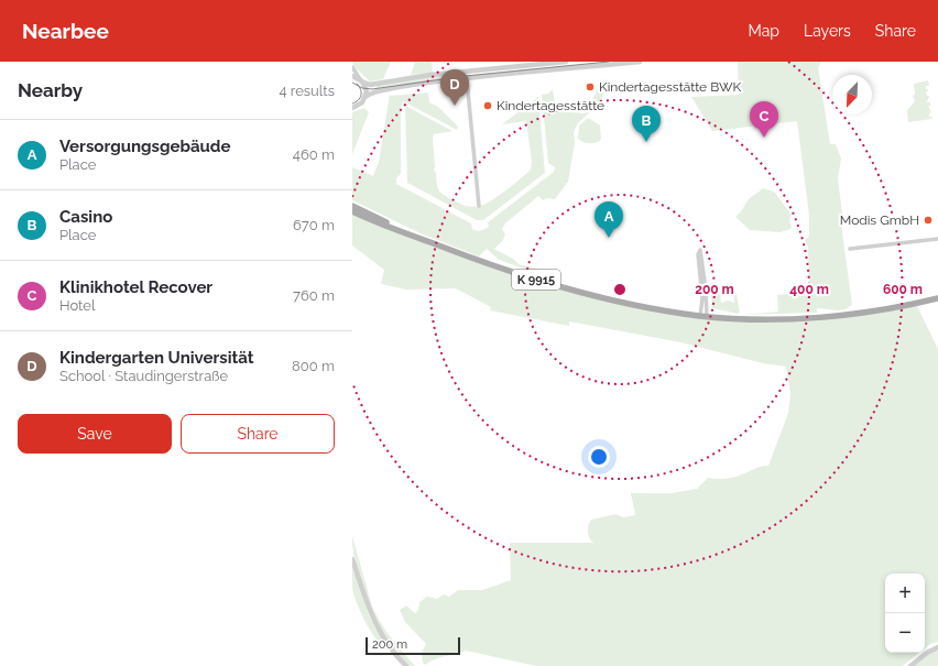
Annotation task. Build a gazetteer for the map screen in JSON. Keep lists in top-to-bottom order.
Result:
{
  "streets": {
    "main road": ["K 9915"]
  },
  "places": ["Kindertagesstätte BWK", "Kindertagesstätte", "Modis GmbH"],
  "scale_bar": "200 m",
  "north": "bottom left",
  "page": {
    "header": "Nearbee",
    "nav": ["Map", "Layers", "Share"],
    "heading": ["Nearby", "4 results"],
    "pins": [
      "D",
      "C",
      "B",
      "A"
    ],
    "list": [
      {
        "mark": "A",
        "name": "Versorgungsgebäude",
        "note": "Place",
        "value": "460 m"
      },
      {
        "mark": "B",
        "name": "Casino",
        "note": "Place",
        "value": "670 m"
      },
      {
        "mark": "C",
        "name": "Klinikhotel Recover",
        "note": "Hotel",
        "value": "760 m"
      },
      {
        "mark": "D",
        "name": "Kindergarten Universität",
        "note": "School · Staudingerstraße",
        "value": "800 m"
      }
    ],
    "buttons": ["Save", "Share"],
    "map_buttons": ["+", "−"],
    "scale": "200 m"
  },
  "rings": ["200 m", "400 m", "600 m"]
}
